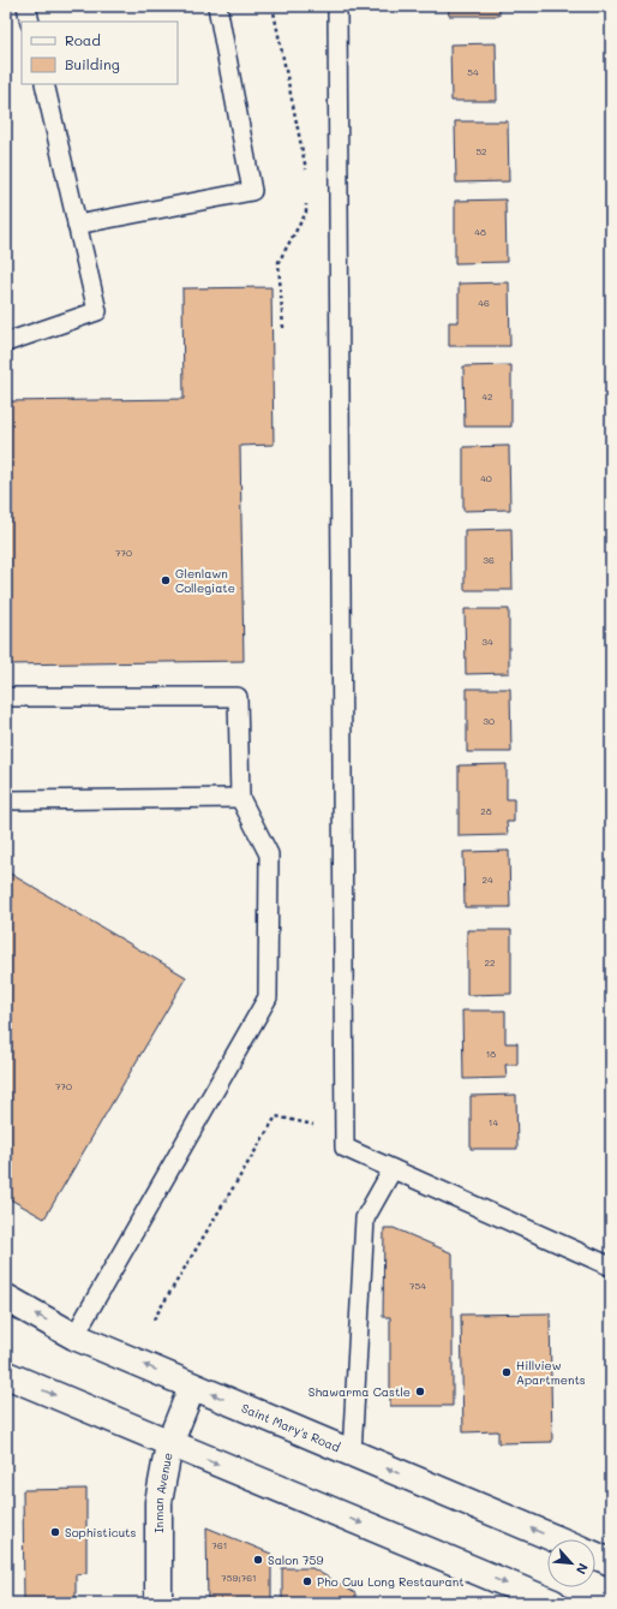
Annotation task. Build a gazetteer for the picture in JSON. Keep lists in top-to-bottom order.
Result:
{
  "streets": {
    "main road": ["Saint Mary's Road", "Inman Avenue"]
  },
  "crossings": [
    ["Saint Mary's Road", "Inman Avenue"]
  ],
  "places": [
    "Glenlawn Collegiate",
    "Hillview Apartments",
    "Shawarma Castle",
    "Sophisticuts",
    "Salon 759",
    "Pho Cuu Long Restaurant"
  ],
  "house_numbers": [
    "54",
    "52",
    "48",
    "46",
    "42",
    "40",
    "770",
    "36",
    "34",
    "30",
    "28",
    "24",
    "22",
    "18",
    "770",
    "14",
    "754",
    "761",
    "759;761"
  ],
  "legend": ["Road", "Building"],
  "north": "bottom right"
}
